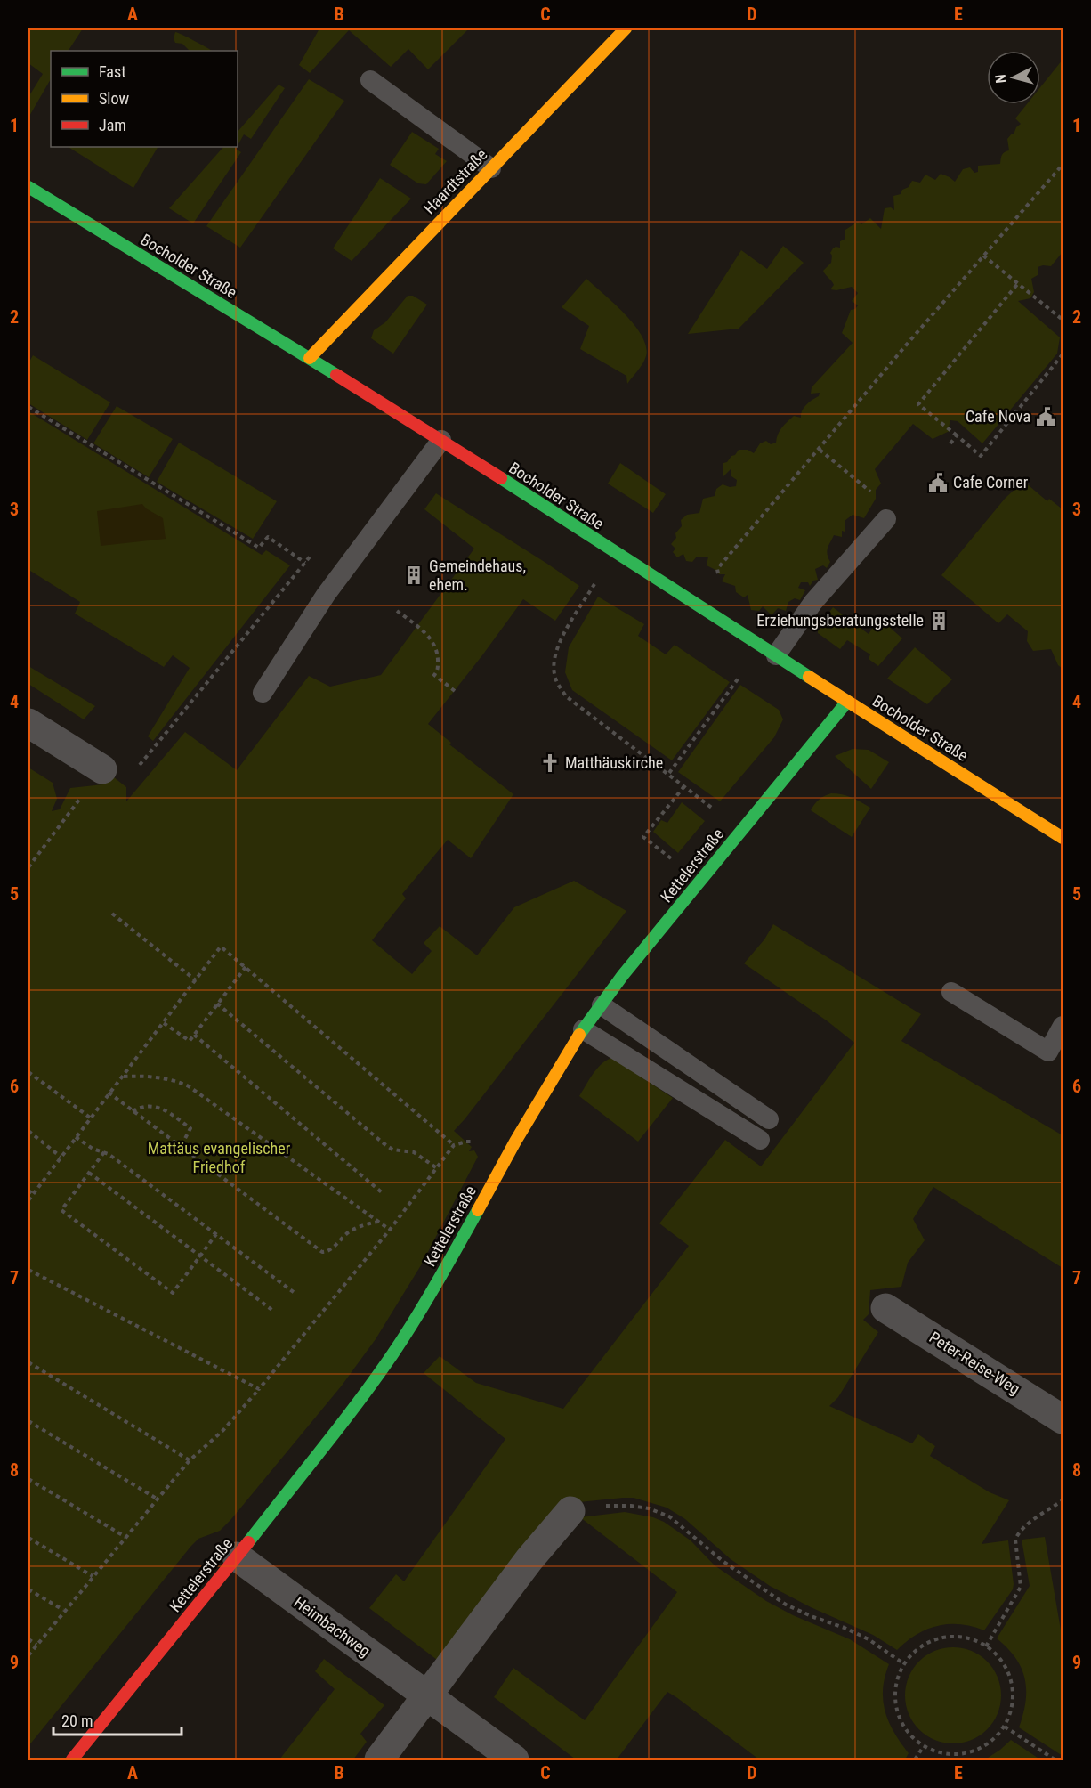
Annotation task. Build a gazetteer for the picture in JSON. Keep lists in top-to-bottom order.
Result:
{
  "streets": {
    "street": [
      "Haardtstraße",
      "Bocholder Straße",
      "Kettelerstraße",
      "Peter-Reise-Weg",
      "Heimbachweg"
    ]
  },
  "crossings": [
    ["Haardtstraße", "Bocholder Straße"],
    ["Bocholder Straße", "Kettelerstraße"],
    ["Kettelerstraße", "Heimbachweg"]
  ],
  "parks": ["Mattäus evangelischer Friedhof"],
  "places": {
    "public building": ["Cafe Nova", "Cafe Corner"],
    "building": ["Gemeindehaus, ehem.", "Erziehungsberatungsstelle"],
    "church": ["Matthäuskirche"]
  },
  "legend": ["Fast", "Slow", "Jam"],
  "scale_bar": "20 m",
  "north": "left",
  "grid": {
    "columns": [
      "A",
      "B",
      "C",
      "D",
      "E"
    ],
    "rows": [
      "1",
      "2",
      "3",
      "4",
      "5",
      "6",
      "7",
      "8",
      "9"
    ]
  }
}
